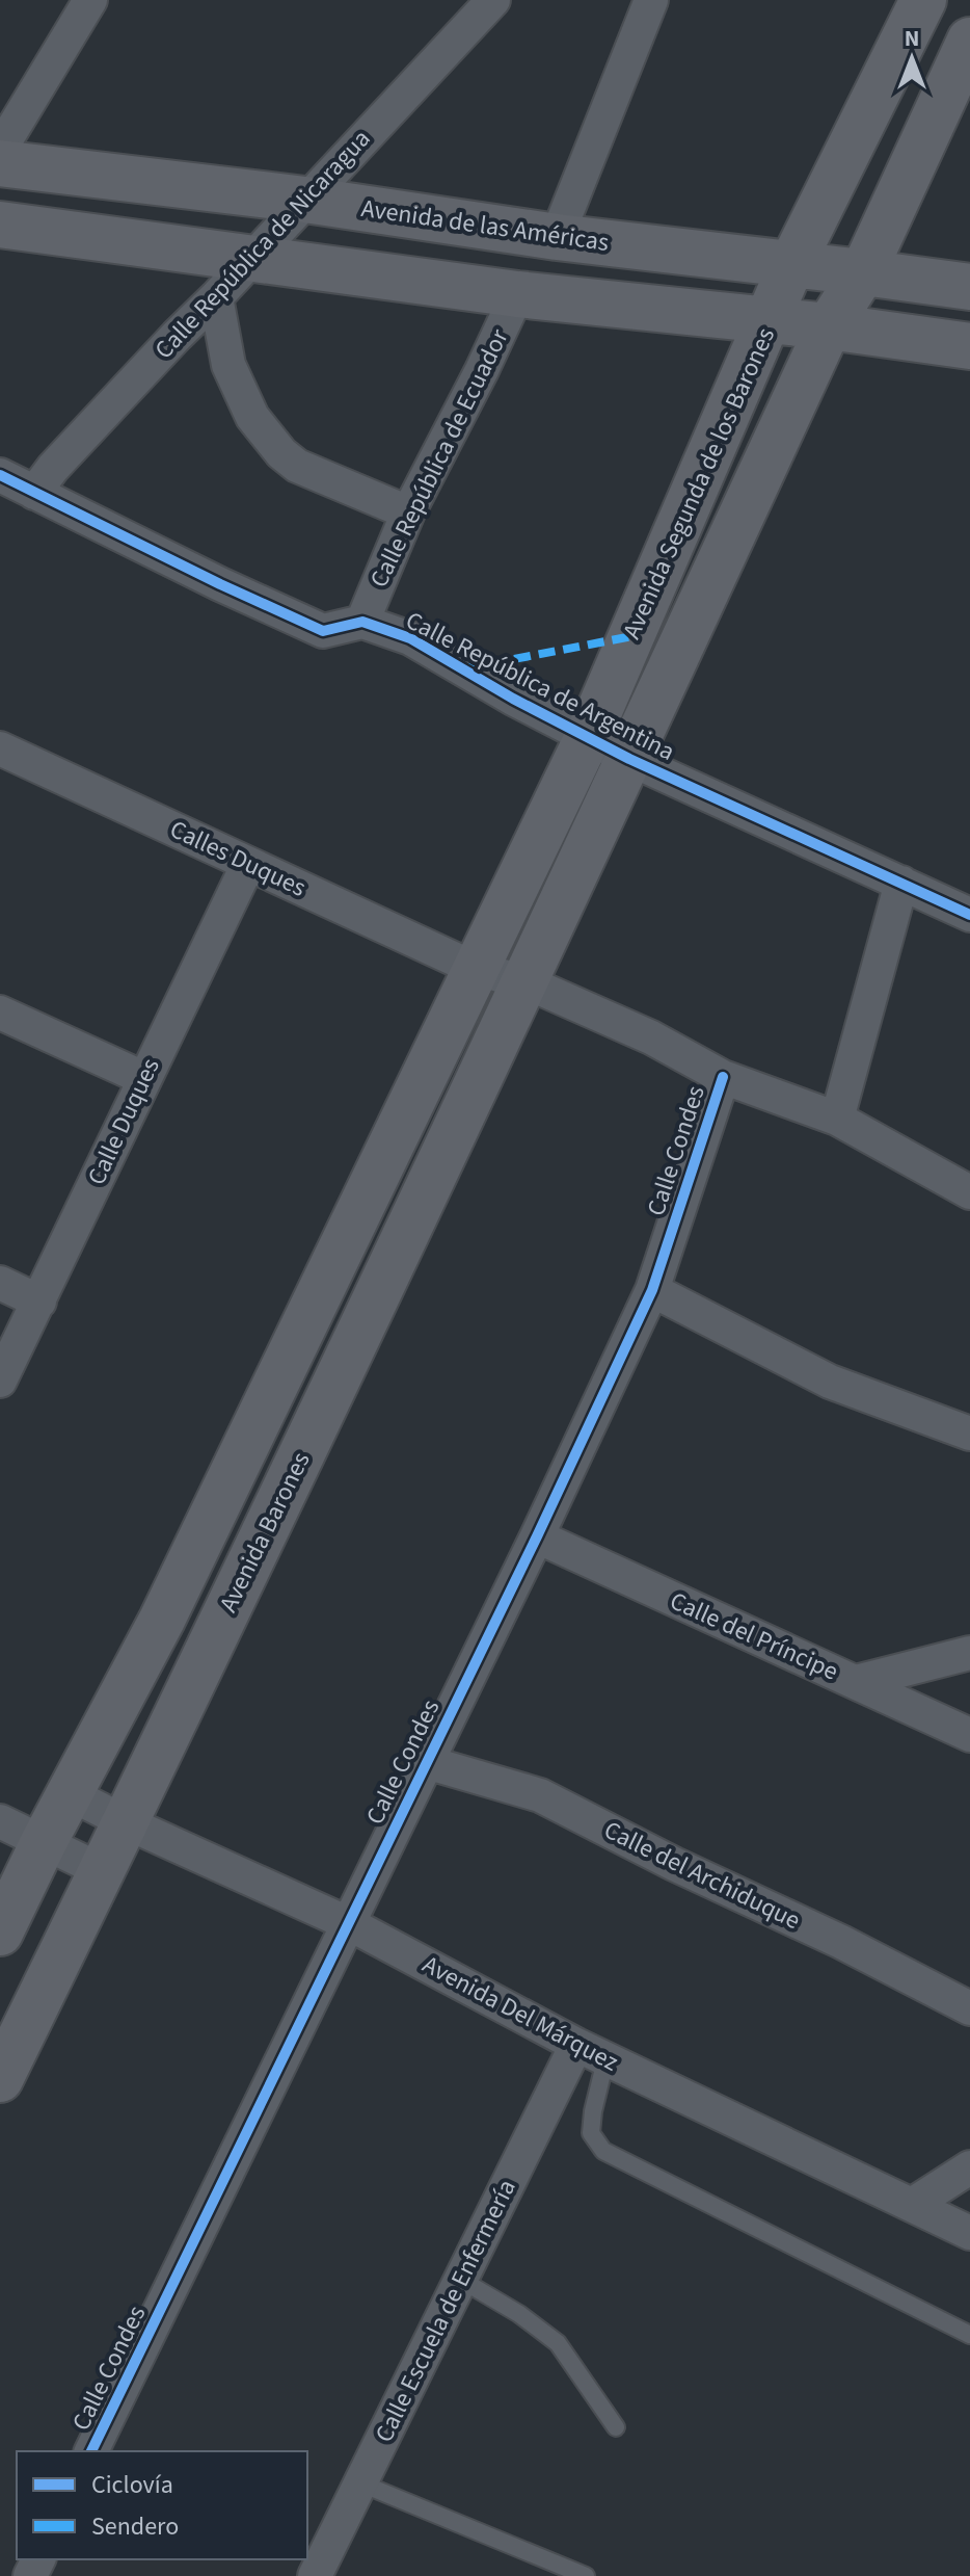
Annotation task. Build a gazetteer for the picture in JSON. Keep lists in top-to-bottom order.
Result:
{
  "streets": {
    "main road": ["Avenida de las Américas", "Avenida Segunda de los Barones", "Avenida Barones"],
    "street": [
      "Calle República de Nicaragua",
      "Calle República de Ecuador",
      "Calle República de Argentina",
      "Calles Duques",
      "Calle Duques",
      "Calle Condes",
      "Calle del Príncipe",
      "Calle del Archiduque",
      "Avenida Del Márquez",
      "Calle Escuela de Enfermería"
    ]
  },
  "crossings": [
    ["Avenida de las Américas", "Calle República de Nicaragua"],
    ["Avenida de las Américas", "Avenida Segunda de los Barones"],
    ["Calle República de Ecuador", "Calle República de Argentina"],
    ["Avenida Segunda de los Barones", "Calle República de Argentina"],
    ["Avenida Segunda de los Barones", "Calles Duques"],
    ["Avenida Segunda de los Barones", "Avenida Barones"],
    ["Calles Duques", "Calle Duques"],
    ["Calles Duques", "Calle Condes"],
    ["Calles Duques", "Avenida Barones"],
    ["Calle Condes", "Calle del Príncipe"],
    ["Calle Condes", "Calle del Archiduque"],
    ["Calle Condes", "Avenida Del Márquez"],
    ["Avenida Barones", "Avenida Del Márquez"],
    ["Avenida Del Márquez", "Calle Escuela de Enfermería"]
  ],
  "legend": ["Ciclovía", "Sendero"],
  "north": "top"
}
